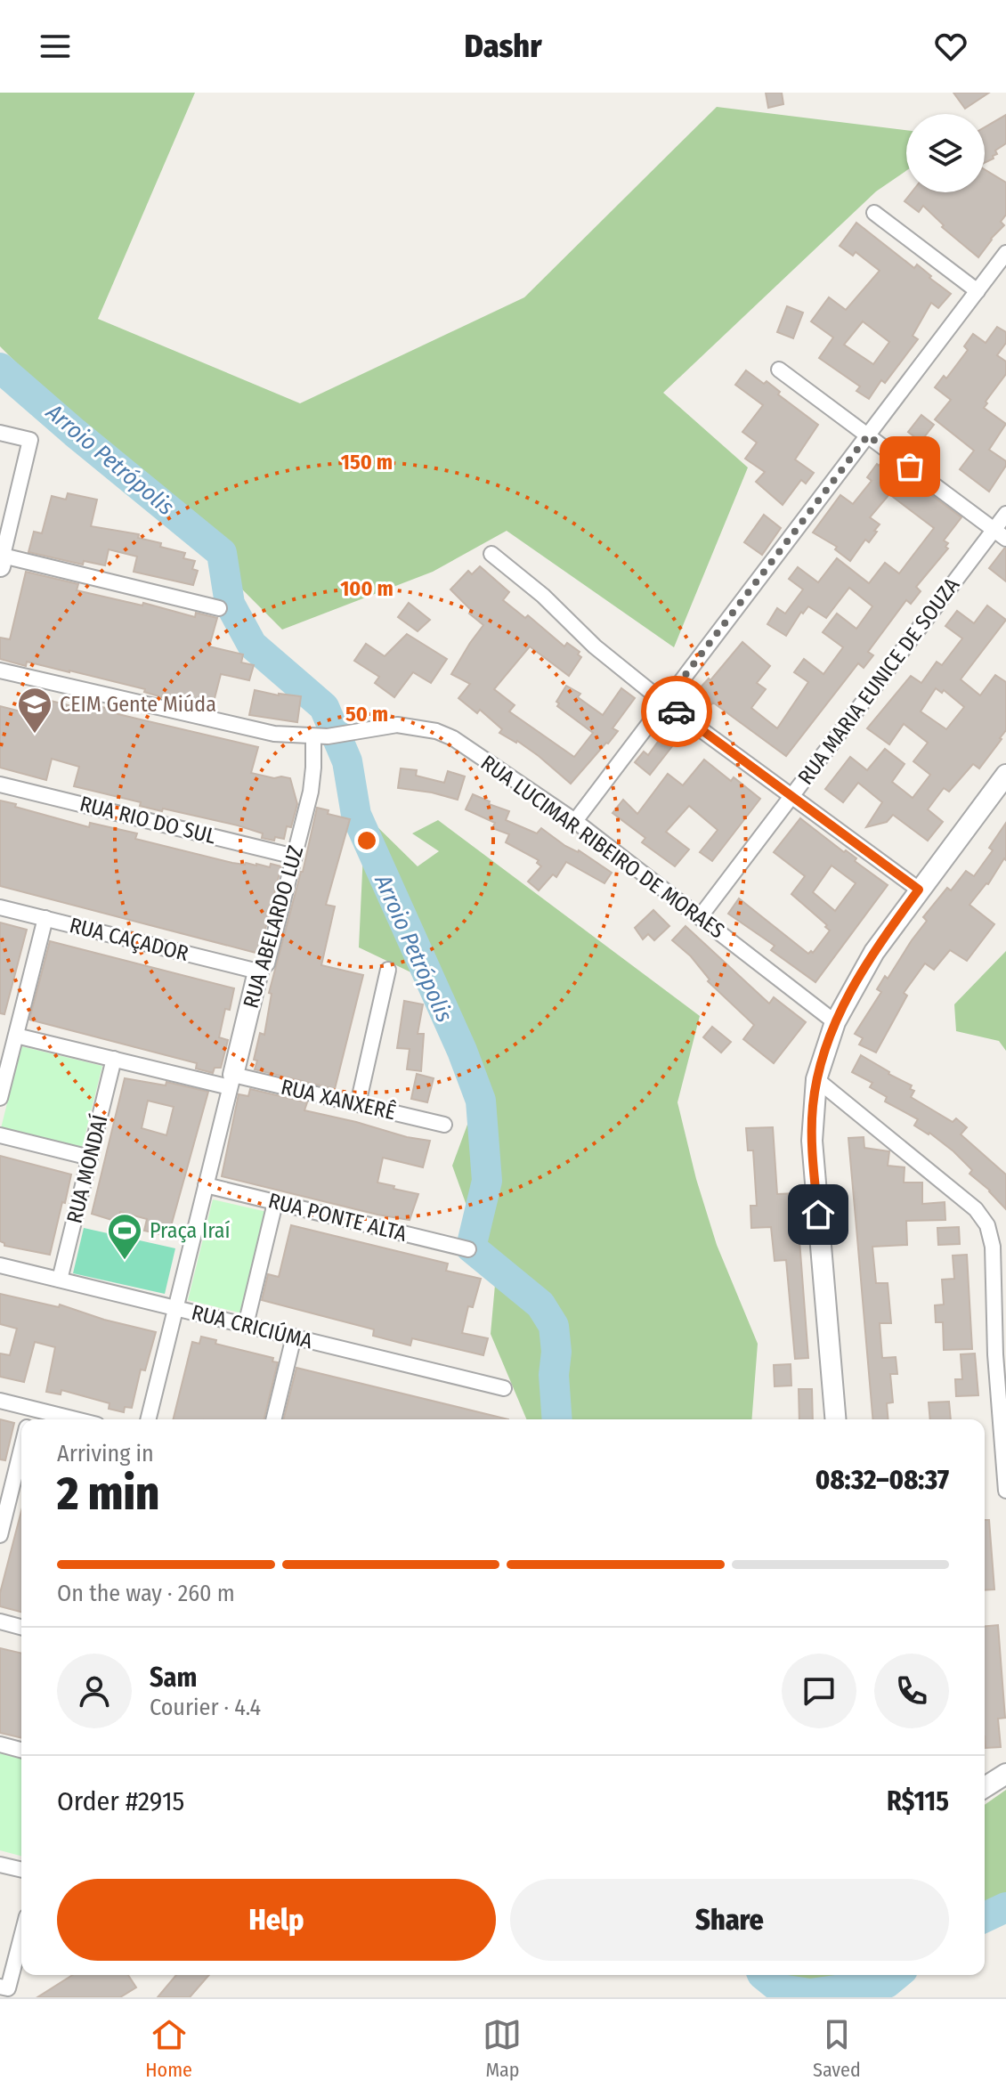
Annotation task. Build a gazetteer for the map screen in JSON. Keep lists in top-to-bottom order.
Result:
{
  "streets": {
    "street": [
      "RUA MARIA EUNICE DE SOUZA",
      "RUA RIO DO SUL",
      "RUA LUCIMAR RIBEIRO DE MORAES",
      "RUA ABELARDO LUZ",
      "RUA CAÇADOR",
      "RUA XANXERÊ",
      "RUA MONDAÍ",
      "RUA PONTE ALTA",
      "RUA CRICIÚMA"
    ]
  },
  "crossings": [
    ["RUA MARIA EUNICE DE SOUZA", "RUA LUCIMAR RIBEIRO DE MORAES"],
    ["RUA RIO DO SUL", "RUA ABELARDO LUZ"],
    ["RUA LUCIMAR RIBEIRO DE MORAES", "RUA ABELARDO LUZ"],
    ["RUA ABELARDO LUZ", "RUA CAÇADOR"],
    ["RUA ABELARDO LUZ", "RUA XANXERÊ"],
    ["RUA XANXERÊ", "RUA MONDAÍ"],
    ["RUA MONDAÍ", "RUA CRICIÚMA"]
  ],
  "water": ["Arroio Petrópolis"],
  "places": {
    "school or university": ["CEIM Gente Miúda"],
    "sports": ["Praça Iraí"]
  },
  "page": {
    "header": "Dashr",
    "heading": ["2 min", "Arriving in", "08:32–08:37"],
    "panel": [
      "Sam",
      "Courier · 4.4",
      "Order #2915",
      "R$115"
    ],
    "bar": "On the way · 260 m",
    "buttons": ["Help", "Share"],
    "tabs": ["Home", "Map", "Saved"]
  },
  "rings": ["150 m", "100 m", "50 m"]
}
